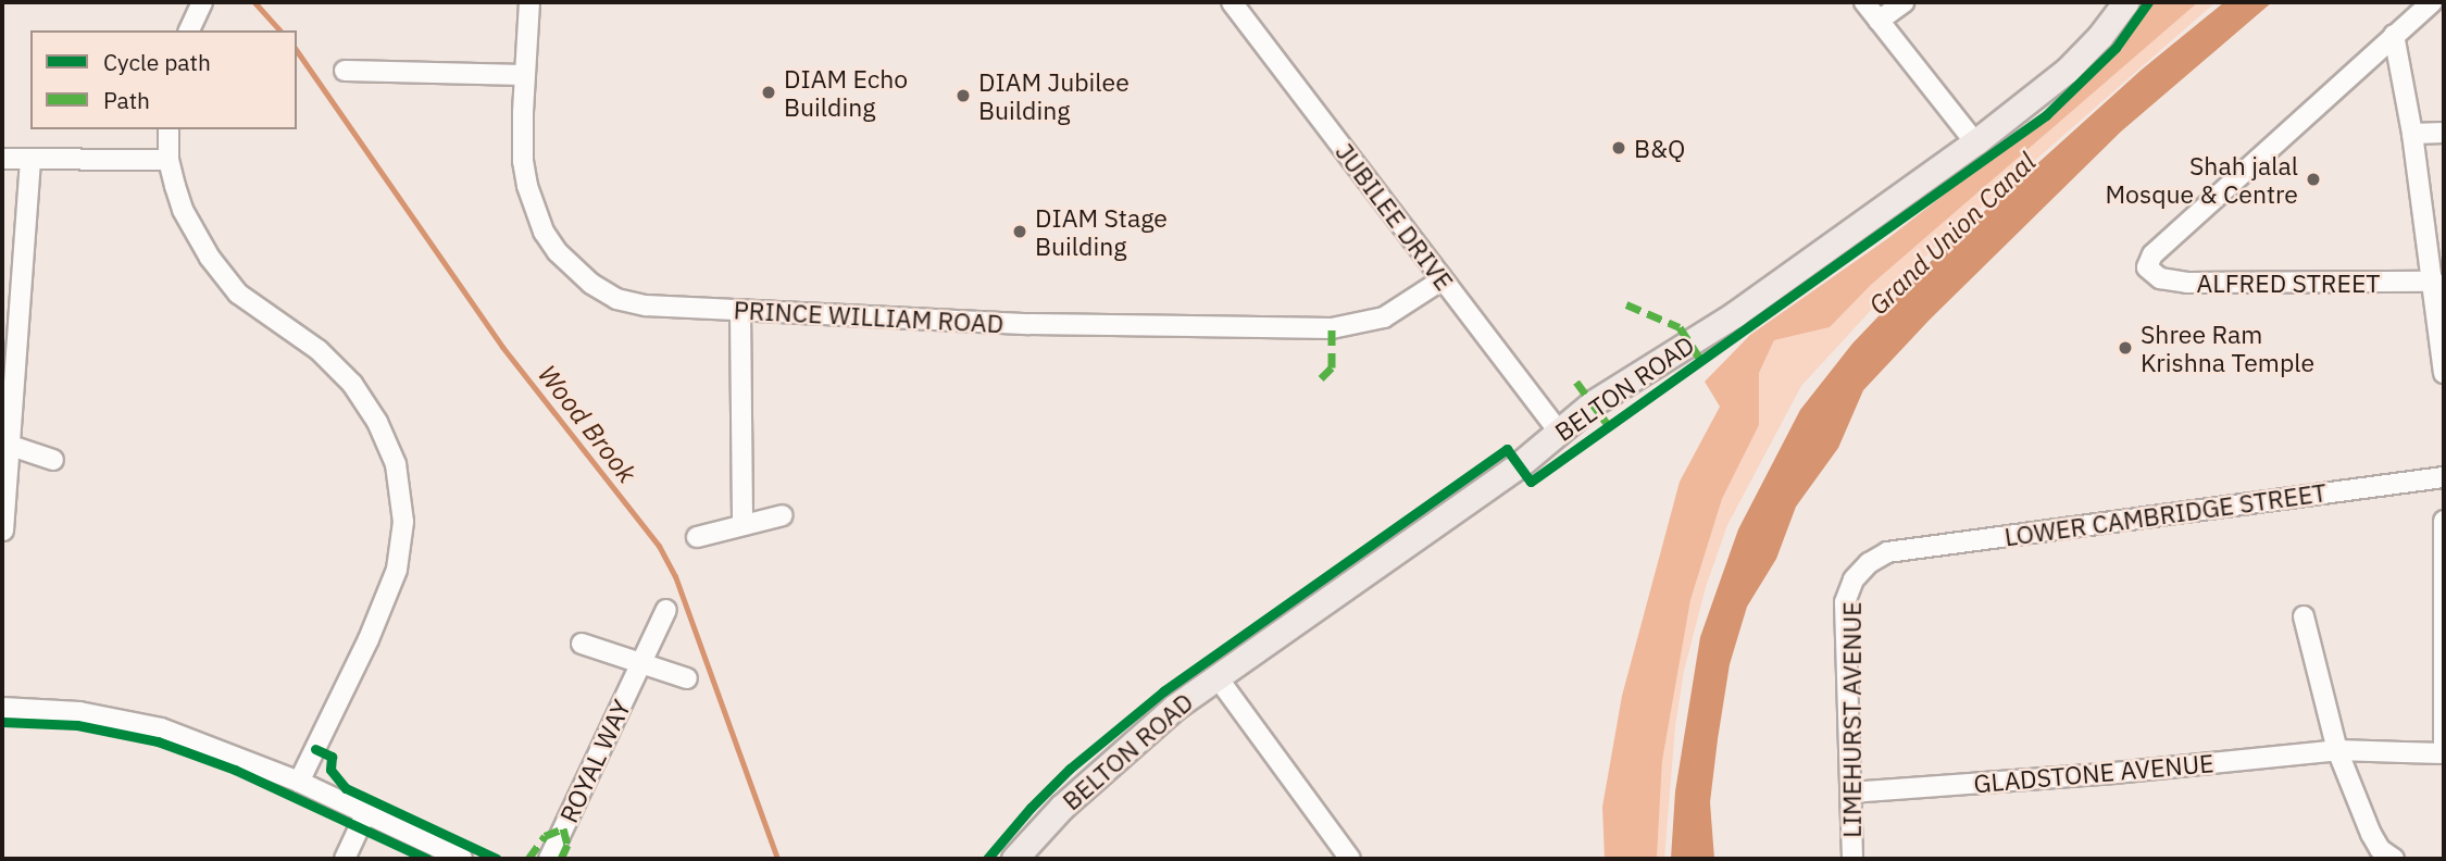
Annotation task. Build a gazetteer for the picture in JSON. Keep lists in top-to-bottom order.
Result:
{
  "streets": {
    "main road": ["BELTON ROAD"],
    "street": [
      "JUBILEE DRIVE",
      "ALFRED STREET",
      "PRINCE WILLIAM ROAD",
      "LOWER CAMBRIDGE STREET",
      "LIMEHURST AVENUE",
      "ROYAL WAY",
      "GLADSTONE AVENUE"
    ]
  },
  "crossings": [
    ["JUBILEE DRIVE", "PRINCE WILLIAM ROAD"],
    ["JUBILEE DRIVE", "BELTON ROAD"],
    ["LOWER CAMBRIDGE STREET", "LIMEHURST AVENUE"],
    ["LIMEHURST AVENUE", "GLADSTONE AVENUE"]
  ],
  "water": ["Grand Union Canal", "Wood Brook"],
  "places": [
    "DIAM Echo Building",
    "DIAM Jubilee Building",
    "B&Q",
    "Shah jalal Mosque & Centre",
    "DIAM Stage Building",
    "Shree Ram Krishna Temple"
  ],
  "legend": ["Cycle path", "Path"]
}
